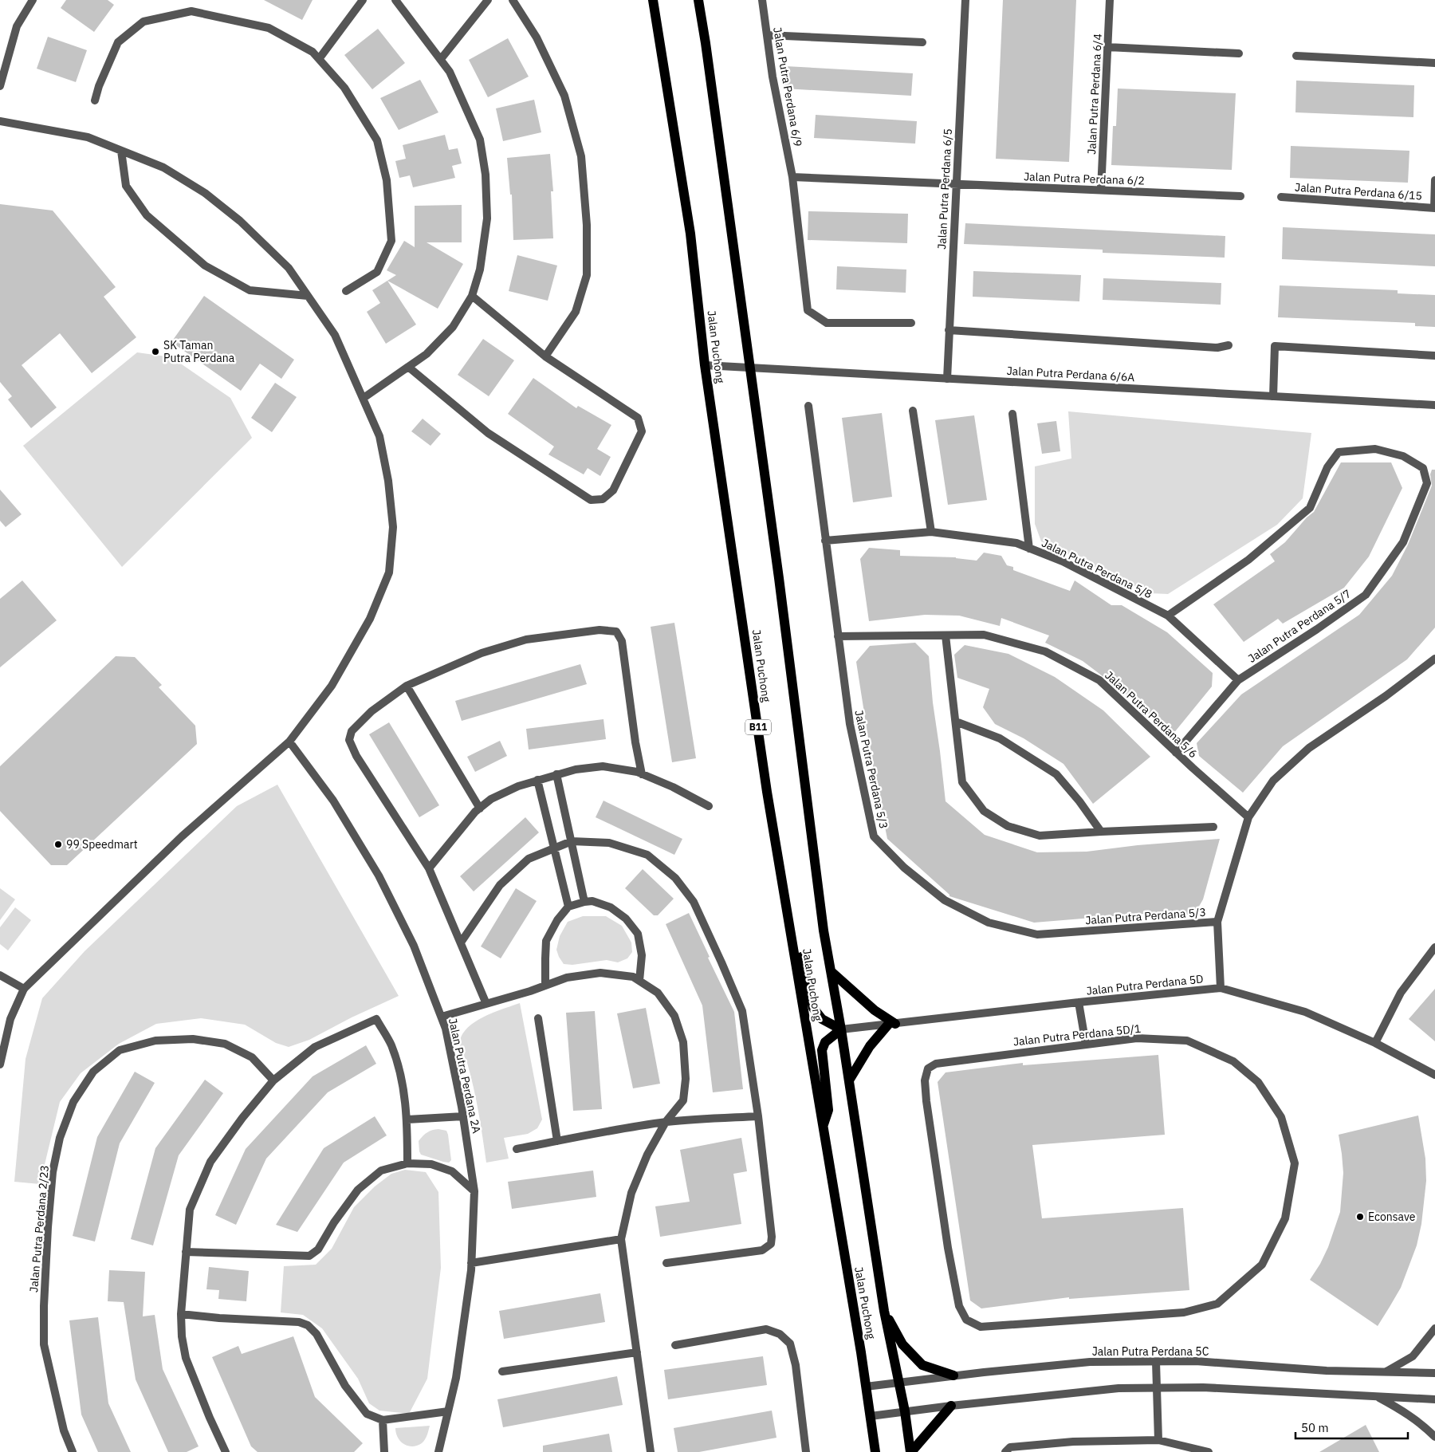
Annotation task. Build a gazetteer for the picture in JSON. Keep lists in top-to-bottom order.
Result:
{
  "streets": {
    "main road": ["Jalan Puchong", "B11"],
    "street": [
      "Jalan Putra Perdana 6/9",
      "Jalan Putra Perdana 6/4",
      "Jalan Putra Perdana 6/2",
      "Jalan Putra Perdana 6/5",
      "Jalan Putra Perdana 6/15",
      "Jalan Putra Perdana 6/6A",
      "Jalan Putra Perdana 5/8",
      "Jalan Putra Perdana 5/7",
      "Jalan Putra Perdana 5/6",
      "Jalan Putra Perdana 5/3",
      "Jalan Putra Perdana 5D",
      "Jalan Putra Perdana 5D/1",
      "Jalan Putra Perdana 2A",
      "Jalan Putra Perdana 2/23",
      "Jalan Putra Perdana 5C"
    ]
  },
  "crossings": [
    ["Jalan Putra Perdana 6/9", "Jalan Putra Perdana 6/2"],
    ["Jalan Putra Perdana 6/4", "Jalan Putra Perdana 6/2"],
    ["Jalan Putra Perdana 6/2", "Jalan Putra Perdana 6/5"],
    ["Jalan Putra Perdana 6/5", "Jalan Putra Perdana 6/6A"],
    ["Jalan Puchong", "Jalan Putra Perdana 6/6A"],
    ["Jalan Puchong", "Jalan Putra Perdana 5D"],
    ["Jalan Puchong", "Jalan Putra Perdana 5C"],
    ["Jalan Putra Perdana 5/8", "Jalan Putra Perdana 5/7"],
    ["Jalan Putra Perdana 5/8", "Jalan Putra Perdana 5/3"],
    ["Jalan Putra Perdana 5/7", "Jalan Putra Perdana 5/6"],
    ["Jalan Putra Perdana 5/6", "Jalan Putra Perdana 5/3"]
  ],
  "places": ["SK Taman Putra Perdana", "99 Speedmart", "Econsave"],
  "scale_bar": "50 m"
}
